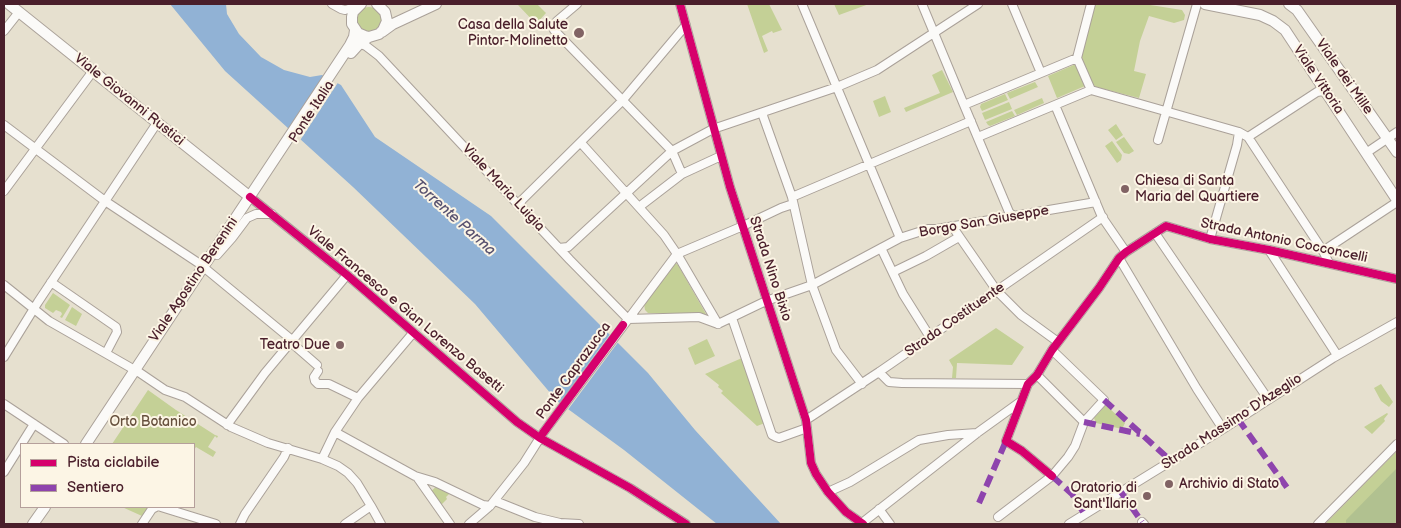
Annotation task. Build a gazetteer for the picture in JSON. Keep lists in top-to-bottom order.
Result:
{
  "streets": {
    "main road": [
      "Viale dei Mille",
      "Viale Vittoria",
      "Viale Giovanni Rustici",
      "Ponte Italia",
      "Viale Agostino Berenini"
    ],
    "street": [
      "Viale Maria Luigia",
      "Borgo San Giuseppe",
      "Strada Antonio Cocconcelli",
      "Strada Nino Bixio",
      "Viale Francesco e Gian Lorenzo Basetti",
      "Strada Costituente",
      "Ponte Caprazucca",
      "Strada Massimo D'Azeglio"
    ]
  },
  "crossings": [
    ["Viale Giovanni Rustici", "Ponte Italia"],
    ["Viale Giovanni Rustici", "Viale Agostino Berenini"],
    ["Viale Giovanni Rustici", "Viale Francesco e Gian Lorenzo Basetti"],
    ["Ponte Italia", "Viale Maria Luigia"],
    ["Ponte Italia", "Viale Agostino Berenini"],
    ["Ponte Italia", "Viale Francesco e Gian Lorenzo Basetti"],
    ["Viale Maria Luigia", "Ponte Caprazucca"],
    ["Borgo San Giuseppe", "Strada Nino Bixio"],
    ["Borgo San Giuseppe", "Strada Costituente"],
    ["Strada Nino Bixio", "Strada Costituente"],
    ["Viale Agostino Berenini", "Viale Francesco e Gian Lorenzo Basetti"],
    ["Viale Francesco e Gian Lorenzo Basetti", "Ponte Caprazucca"]
  ],
  "water": ["Torrente Parma"],
  "parks": ["Orto Botanico"],
  "places": [
    "Casa della Salute Pintor-Molinetto",
    "Chiesa di Santa Maria del Quartiere",
    "Teatro Due",
    "Archivio di Stato",
    "Oratorio di Sant'Ilario"
  ],
  "legend": ["Pista ciclabile", "Sentiero"]
}
